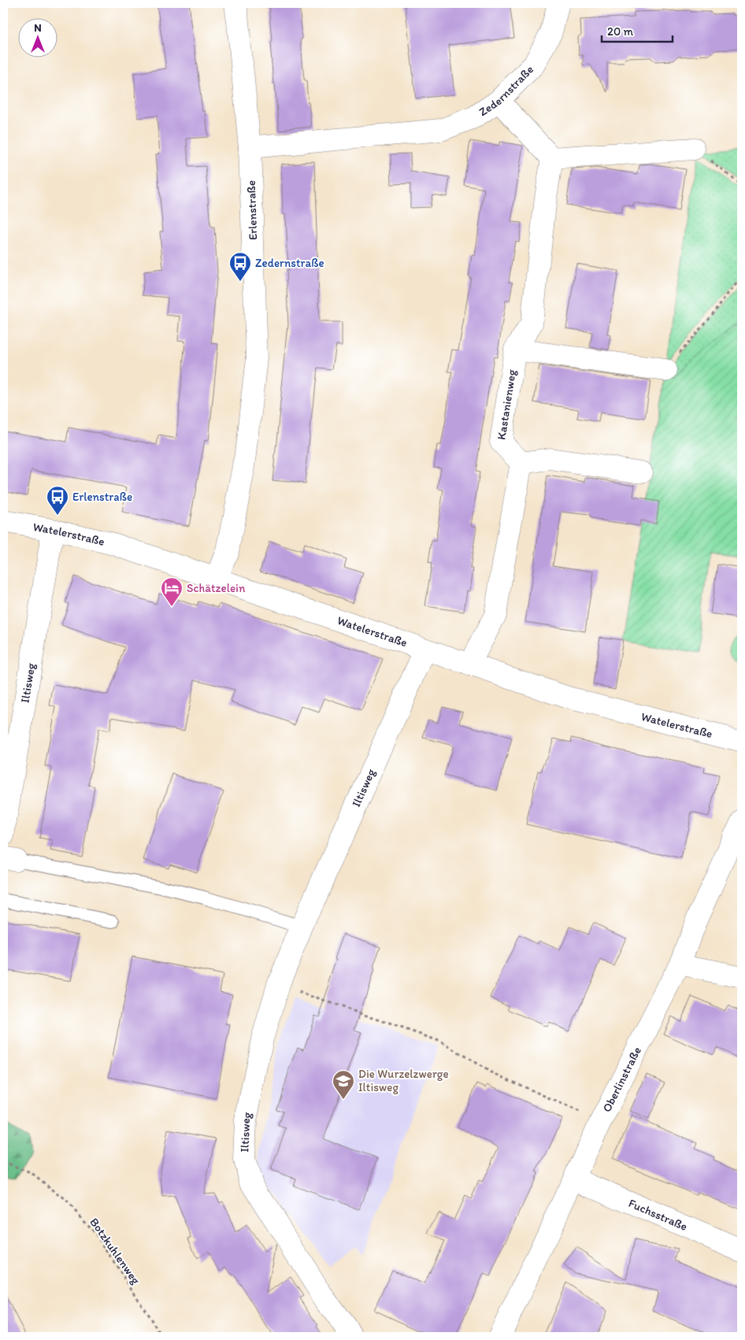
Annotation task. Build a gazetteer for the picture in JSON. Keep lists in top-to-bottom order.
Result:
{
  "streets": {
    "street": [
      "Zedernstraße",
      "Erlenstraße",
      "Kastanienweg",
      "Watelerstraße",
      "Iltisweg",
      "Oberlinstraße",
      "Fuchsstraße"
    ],
    "path": ["Botzkuhlenweg"]
  },
  "crossings": [
    ["Zedernstraße", "Erlenstraße"],
    ["Erlenstraße", "Watelerstraße"],
    ["Watelerstraße", "Iltisweg"],
    ["Oberlinstraße", "Fuchsstraße"]
  ],
  "places": {
    "bus stop": ["Zedernstraße", "Erlenstraße"],
    "hotel": ["Schätzelein"],
    "school or university": ["Die Wurzelzwerge Iltisweg"]
  },
  "scale_bar": "20 m",
  "north": "top"
}
